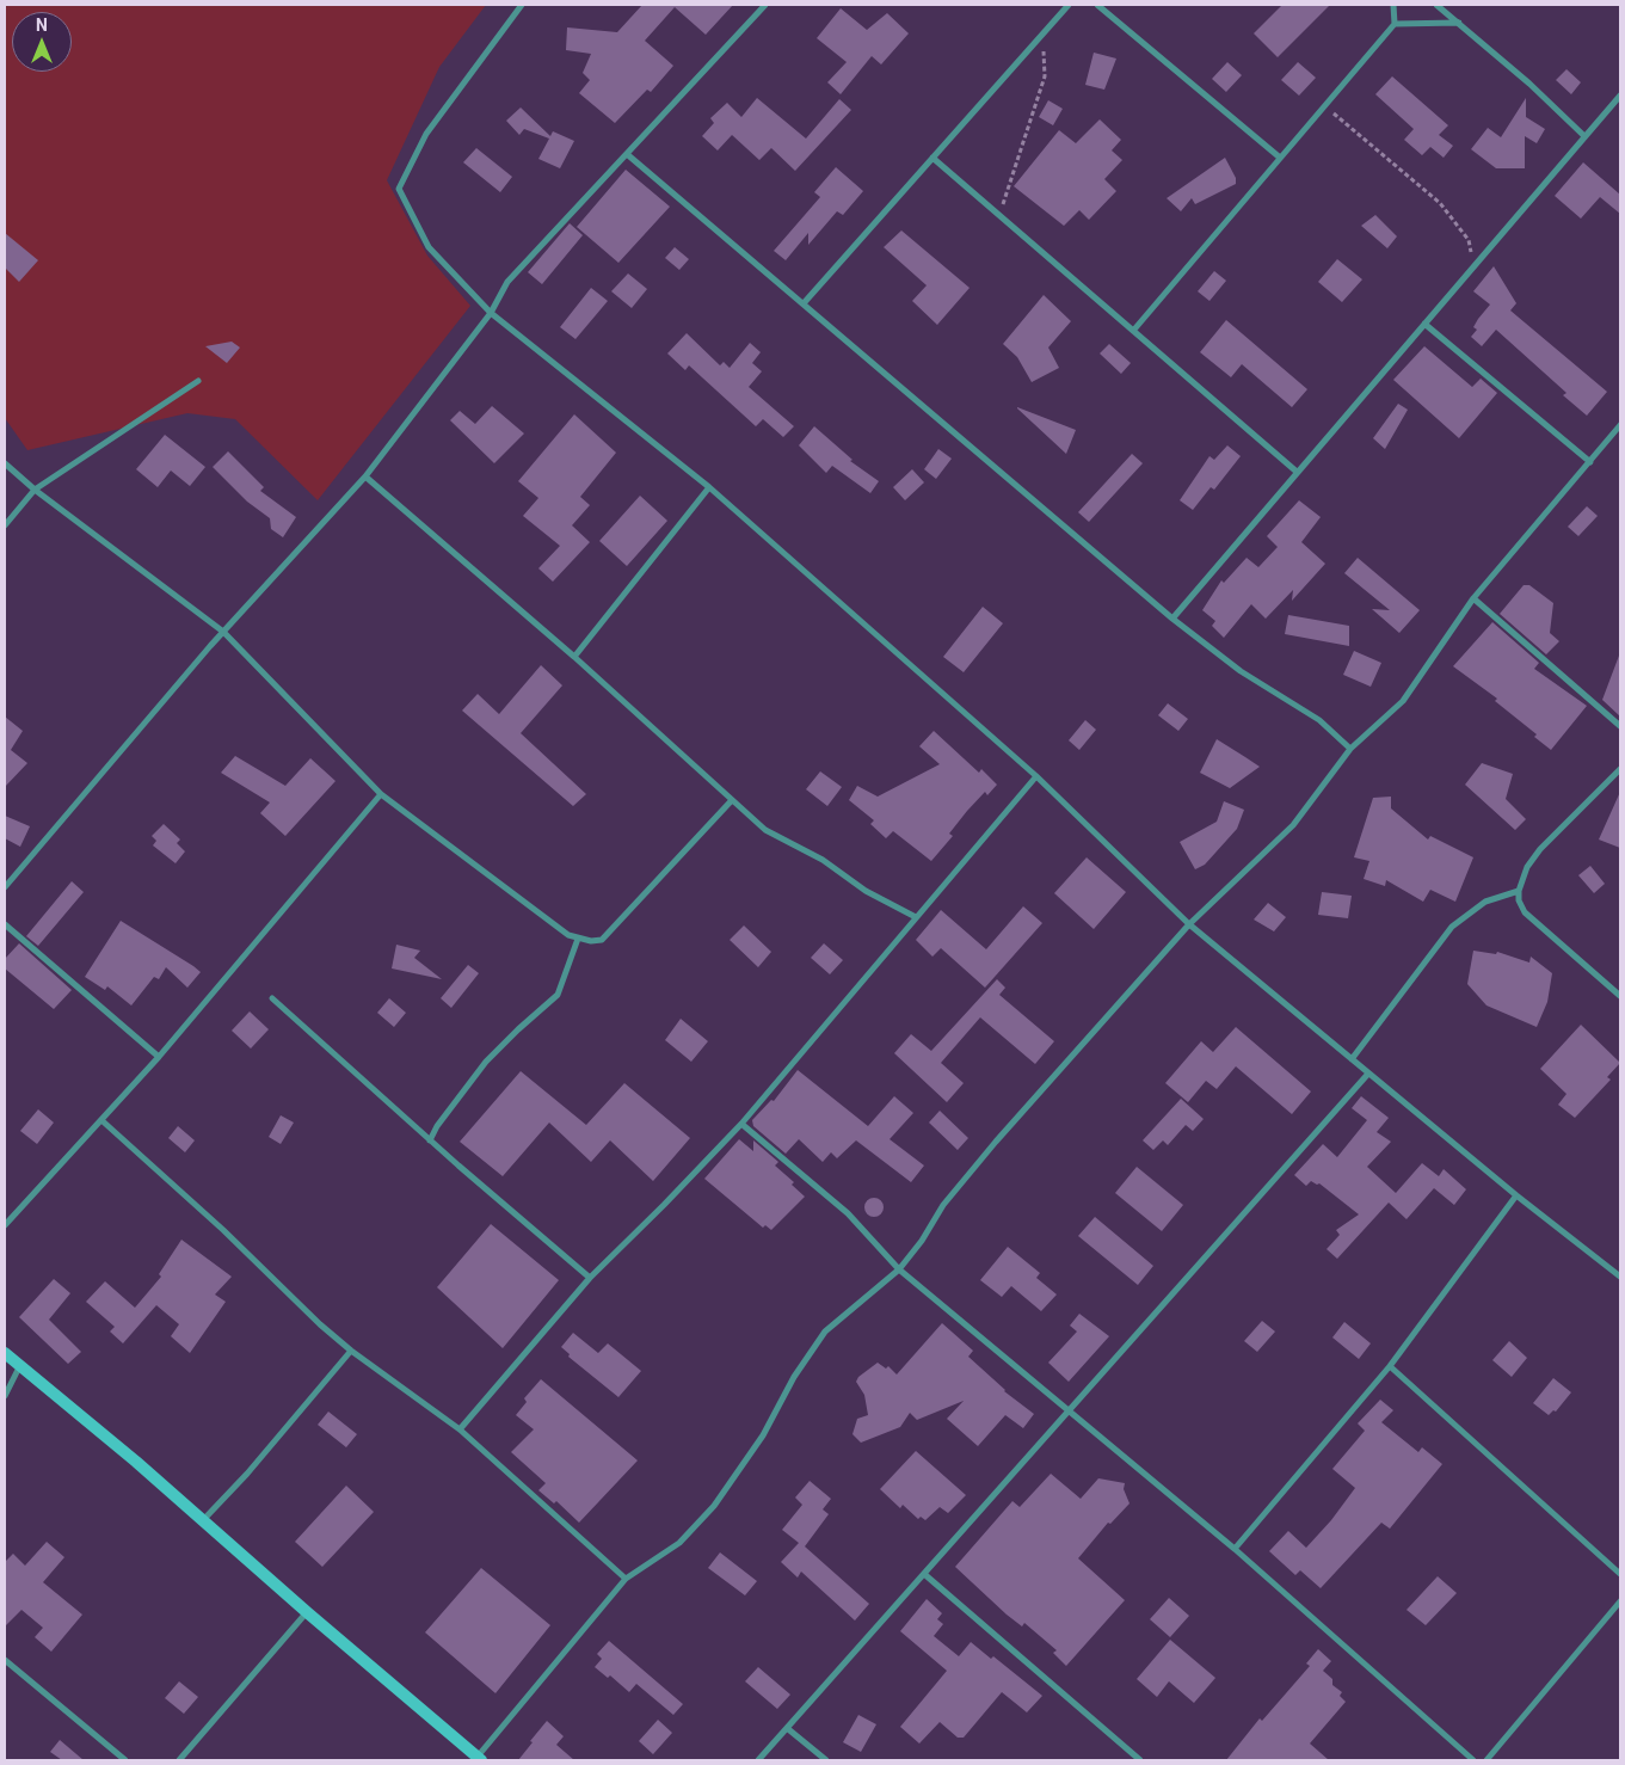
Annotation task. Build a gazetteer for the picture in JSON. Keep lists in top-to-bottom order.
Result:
{
  "north": "top"
}
